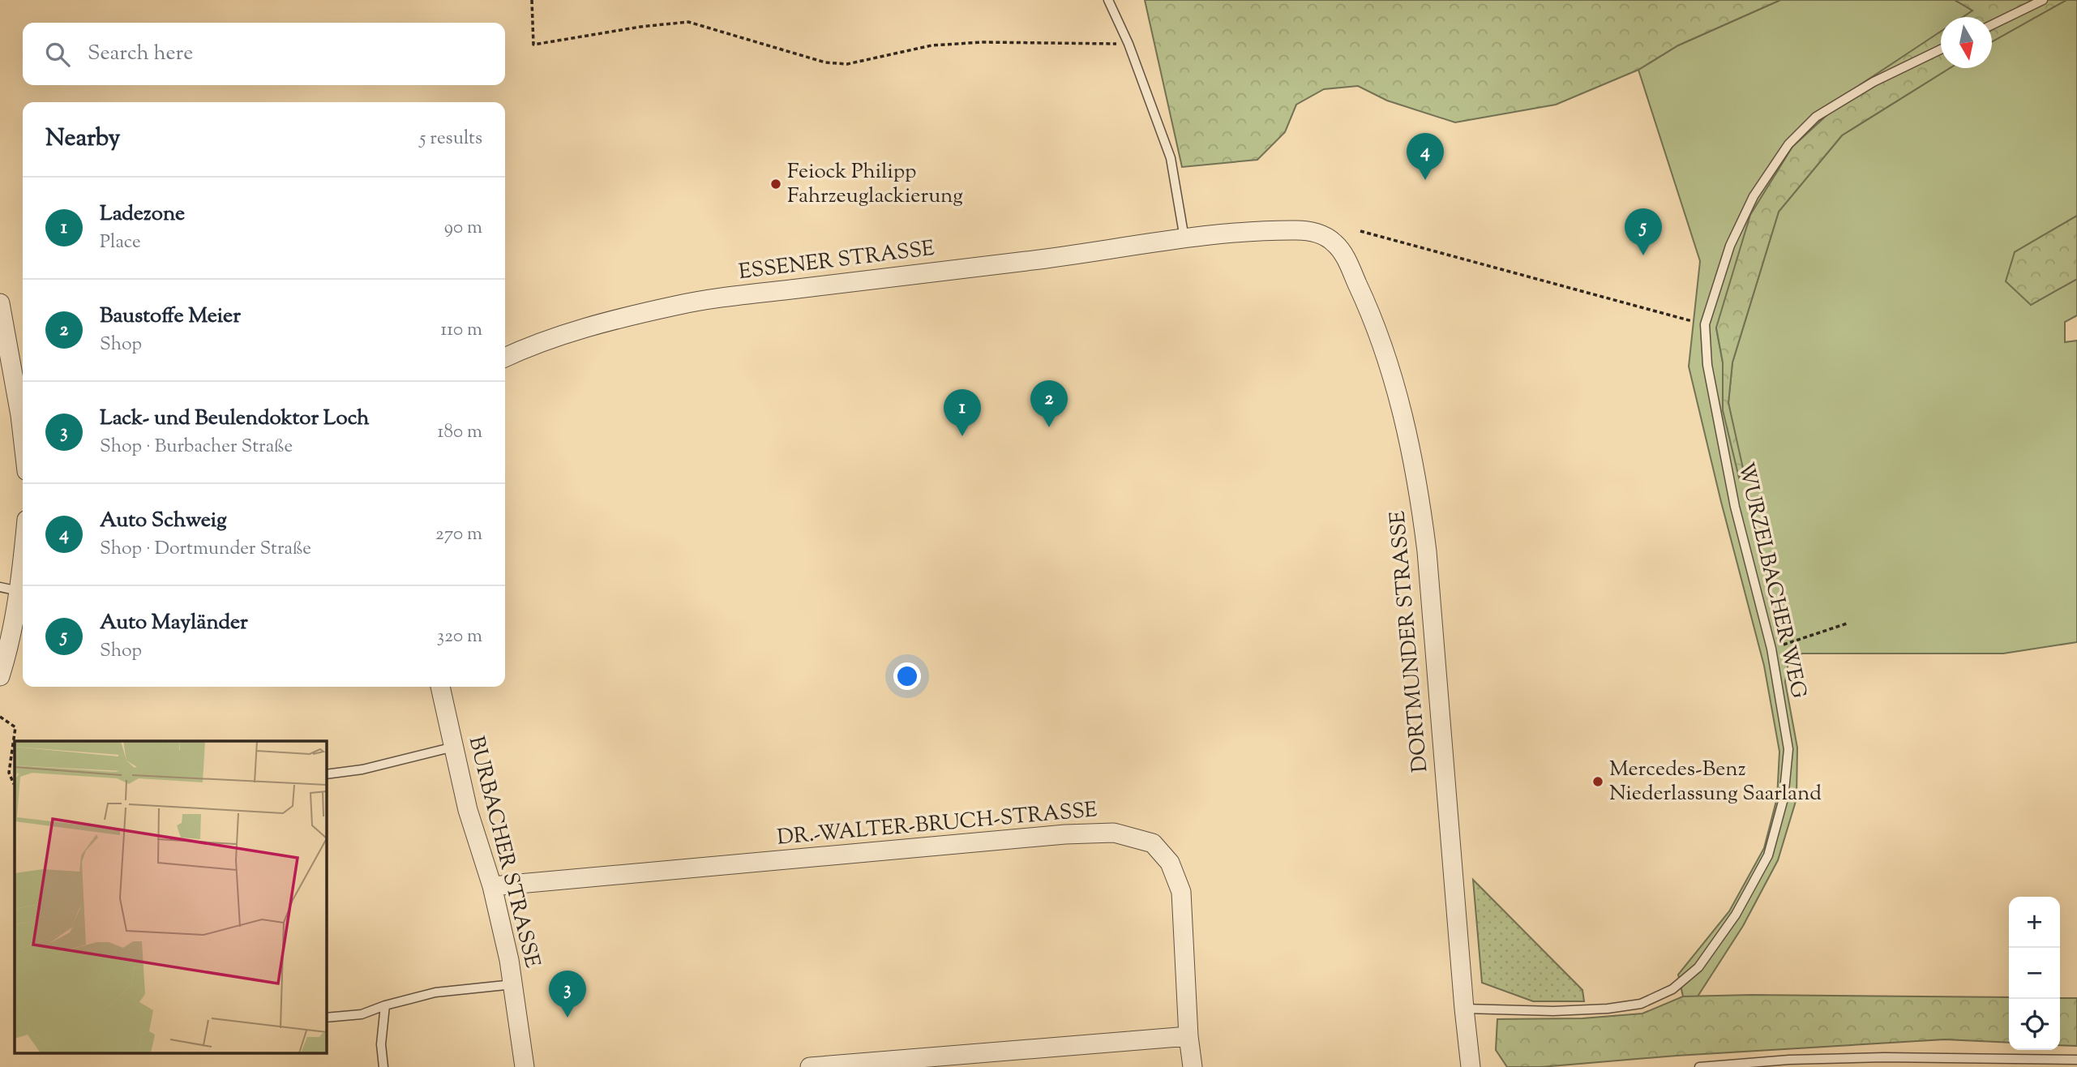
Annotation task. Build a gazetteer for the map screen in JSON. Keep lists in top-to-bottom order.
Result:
{
  "streets": {
    "street": [
      "ESSENER STRASSE",
      "DORTMUNDER STRASSE",
      "DR.-WALTER-BRUCH-STRASSE",
      "BURBACHER STRASSE"
    ],
    "lane": ["WURZELBACHER WEG"]
  },
  "crossings": [
    ["ESSENER STRASSE", "DORTMUNDER STRASSE"],
    ["WURZELBACHER WEG", "DORTMUNDER STRASSE"],
    ["DR.-WALTER-BRUCH-STRASSE", "BURBACHER STRASSE"]
  ],
  "places": ["Feiock Philipp Fahrzeuglackierung", "Mercedes-Benz Niederlassung Saarland"],
  "north": "bottom",
  "page": {
    "search": "Search here",
    "heading": ["Nearby", "5 results"],
    "pins": [
      "4",
      "5",
      "2",
      "1",
      "3"
    ],
    "list": [
      {
        "mark": "1",
        "name": "Ladezone",
        "note": "Place",
        "value": "90 m"
      },
      {
        "mark": "2",
        "name": "Baustoffe Meier",
        "note": "Shop",
        "value": "110 m"
      },
      {
        "mark": "3",
        "name": "Lack- und Beulendoktor Loch",
        "note": "Shop · Burbacher Straße",
        "value": "180 m"
      },
      {
        "mark": "4",
        "name": "Auto Schweig",
        "note": "Shop · Dortmunder Straße",
        "value": "270 m"
      },
      {
        "mark": "5",
        "name": "Auto Mayländer",
        "note": "Shop",
        "value": "320 m"
      }
    ],
    "map_buttons": ["+", "−"]
  }
}
